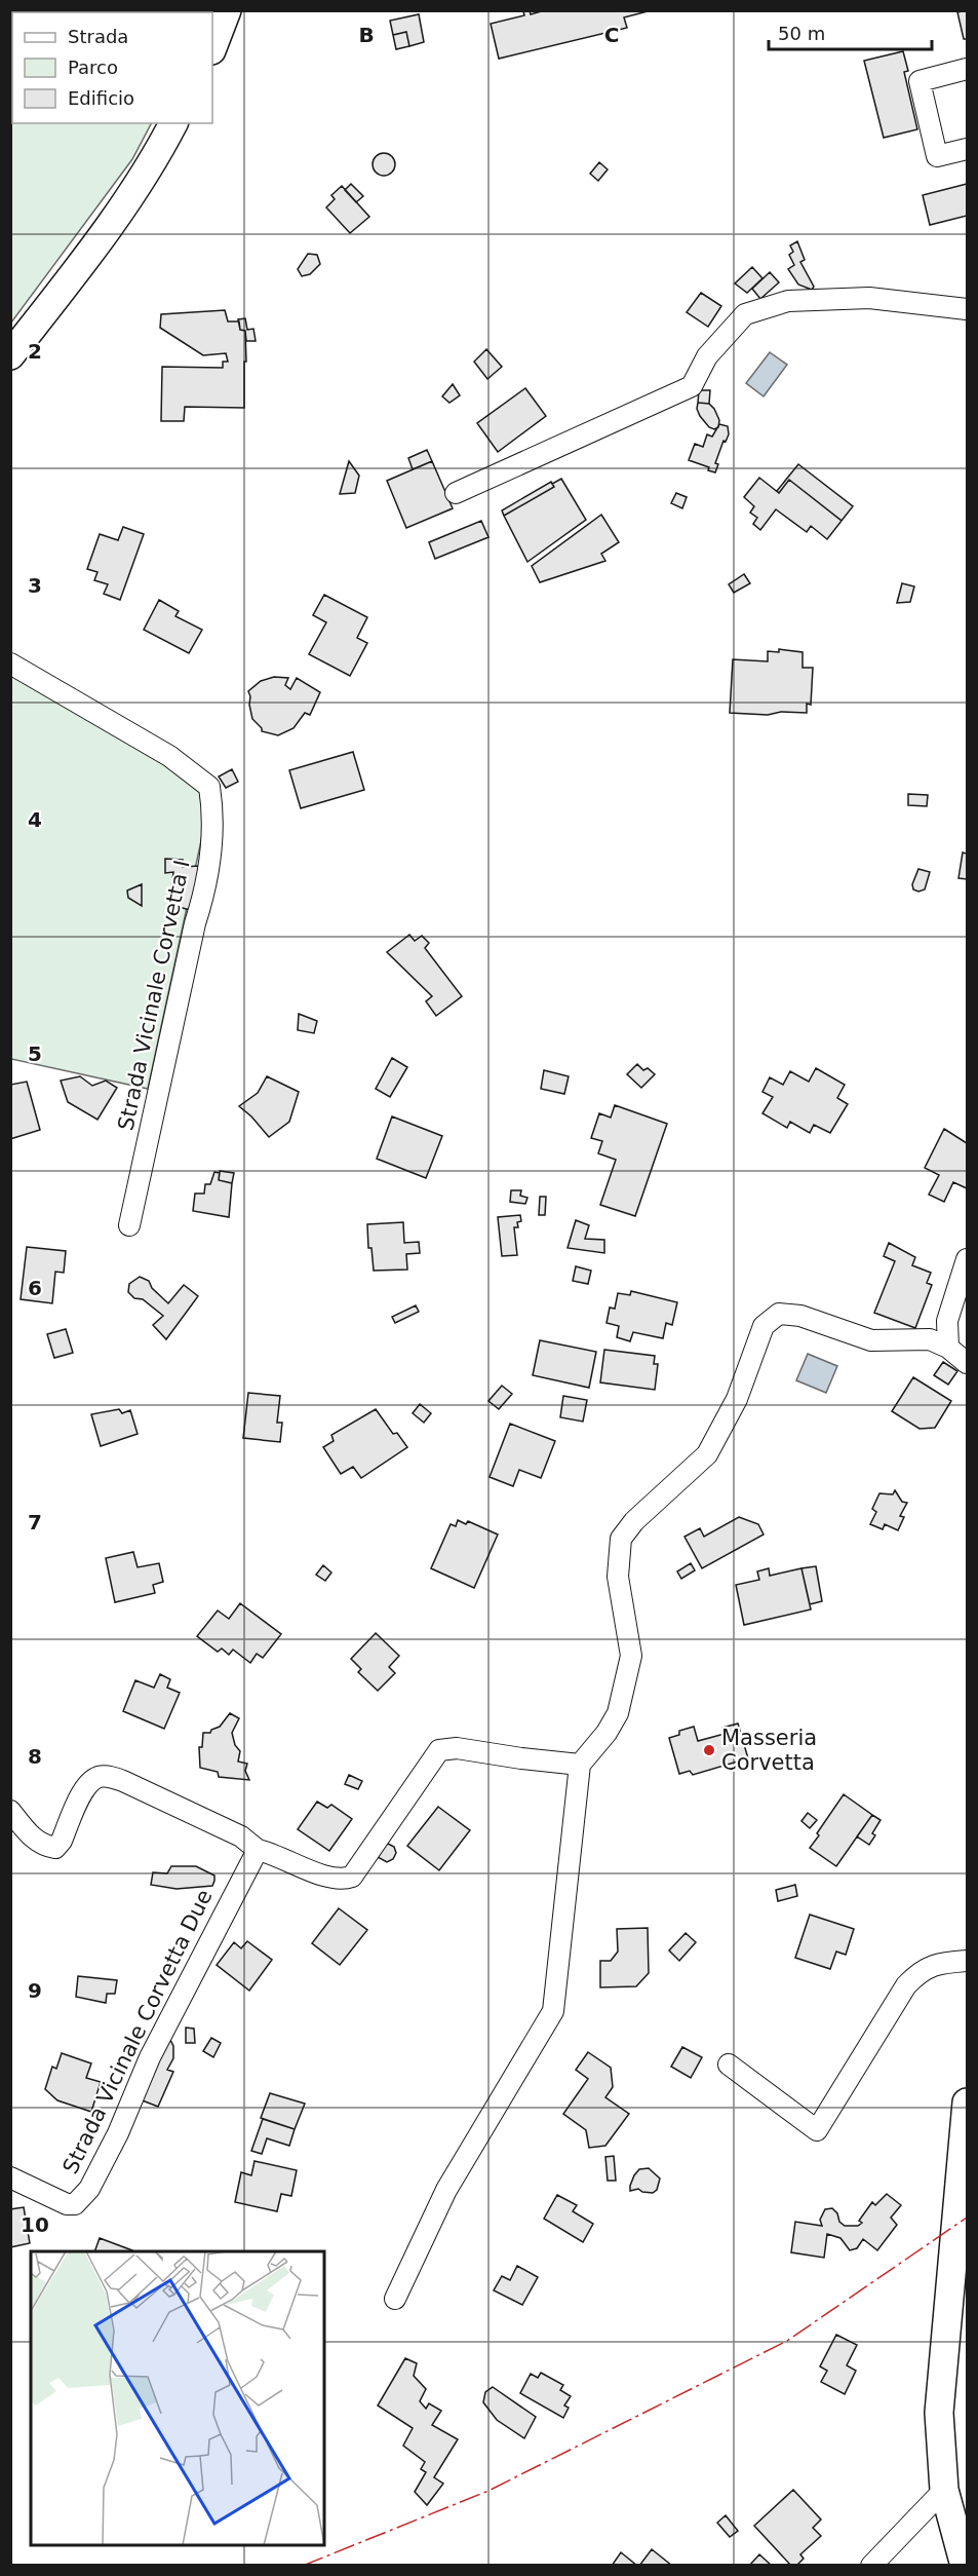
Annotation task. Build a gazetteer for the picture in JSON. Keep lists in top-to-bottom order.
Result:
{
  "streets": {
    "street": ["Strada Vicinale Corvetta I", "Strada Vicinale Corvetta Due"]
  },
  "places": ["Masseria Corvetta"],
  "legend": ["Strada", "Parco", "Edificio"],
  "scale_bar": "50 m",
  "grid": {
    "columns": ["B", "C"],
    "rows": [
      "2",
      "3",
      "4",
      "5",
      "6",
      "7",
      "8",
      "9",
      "10"
    ]
  }
}
